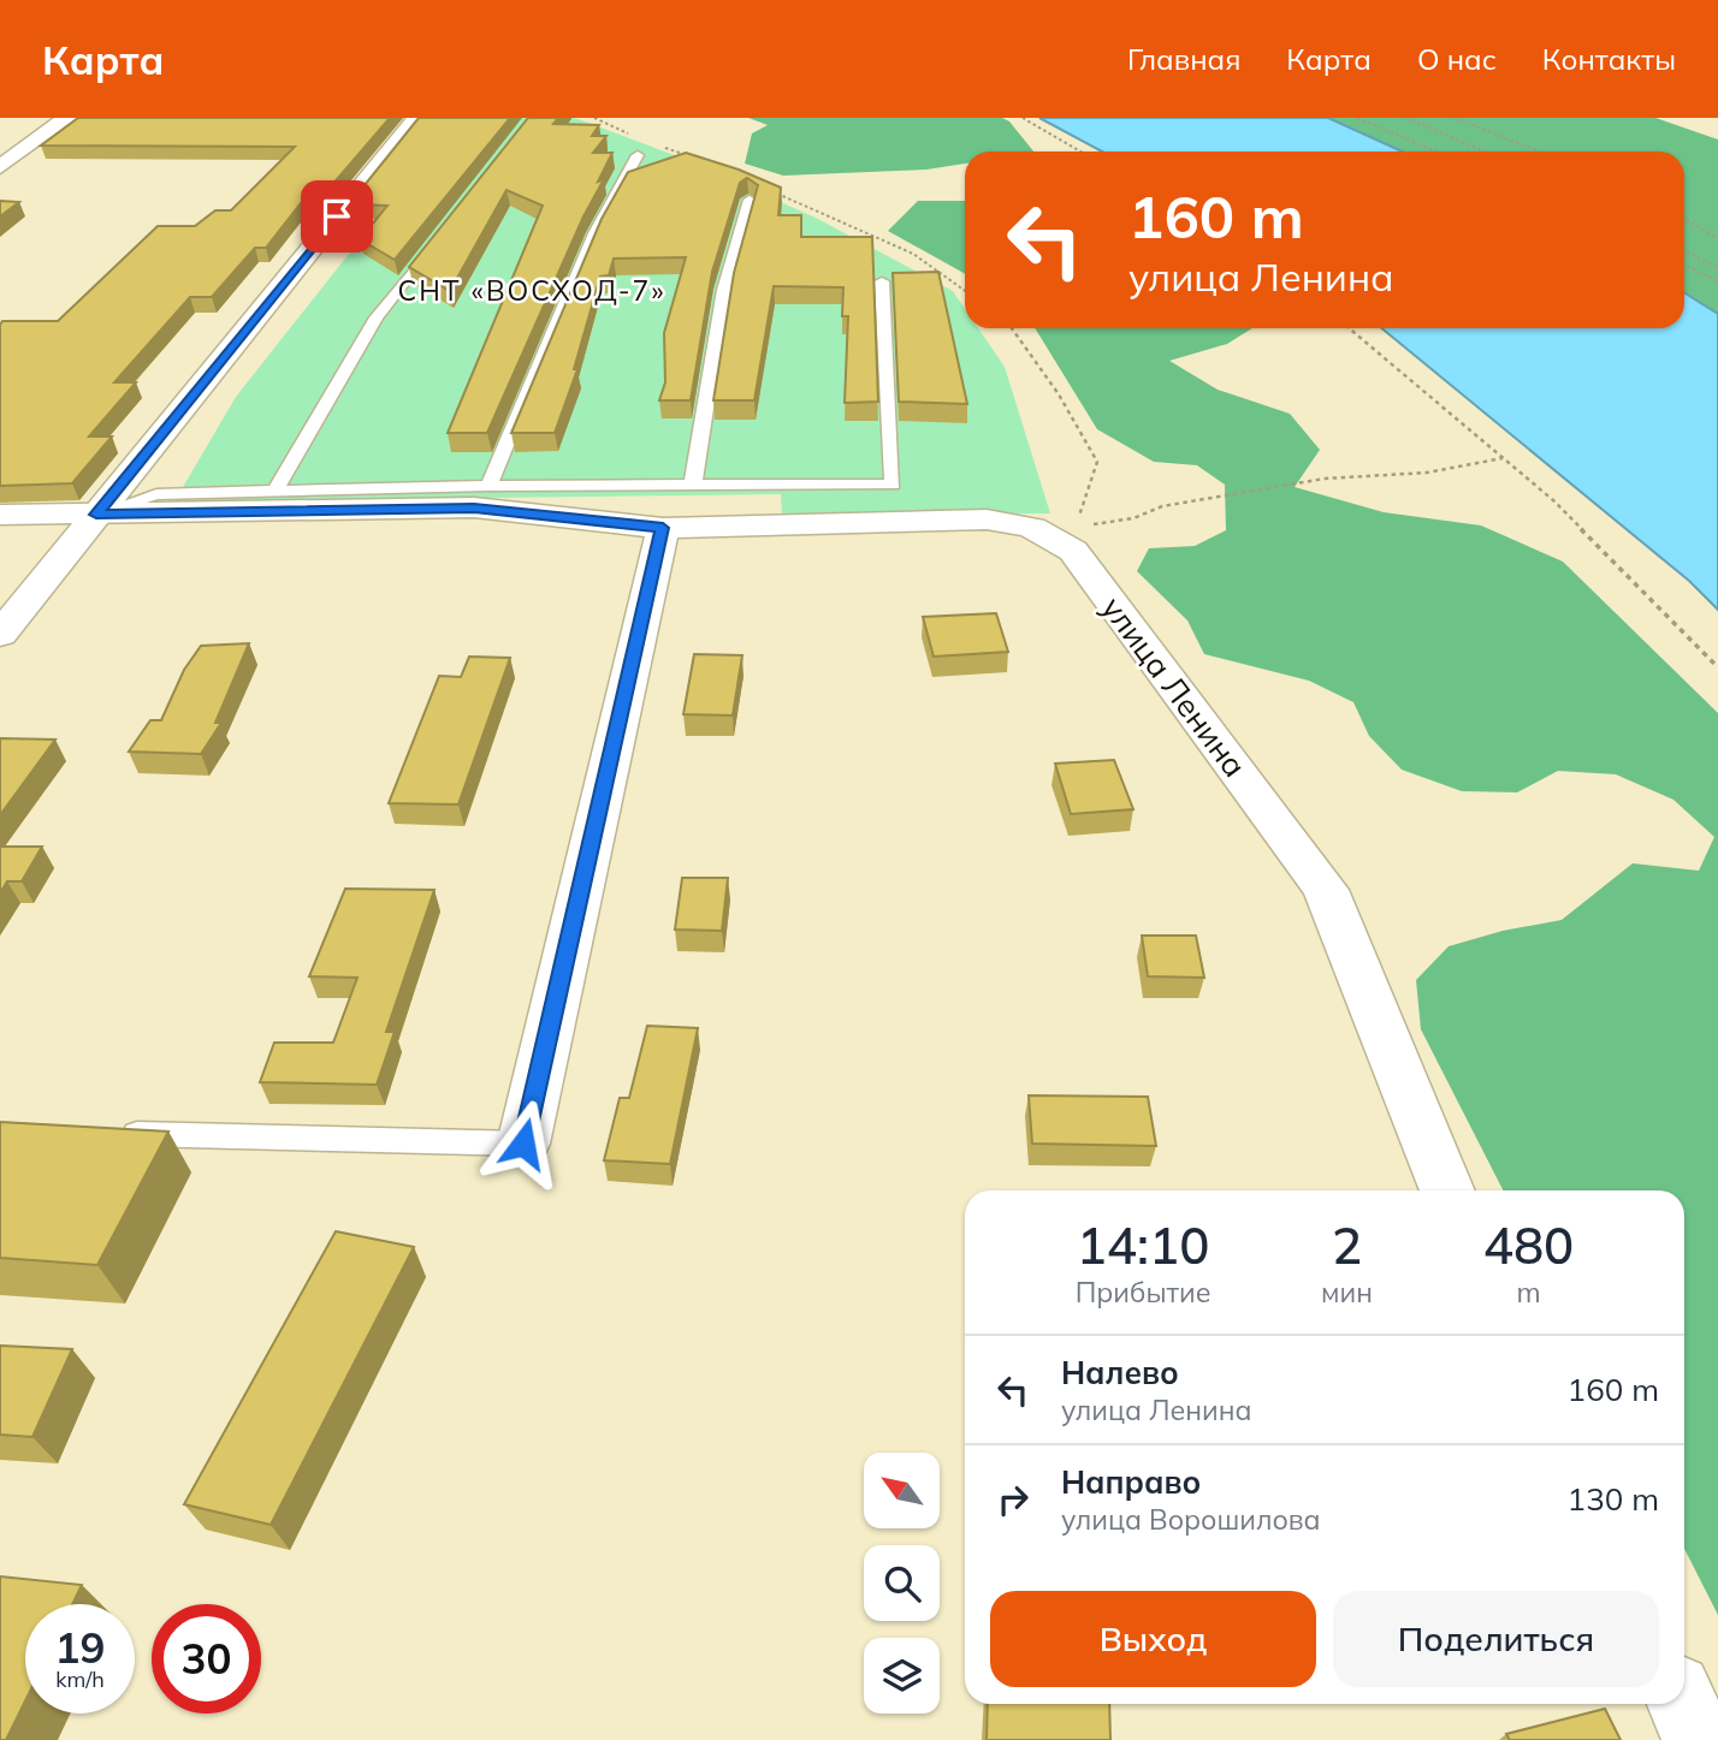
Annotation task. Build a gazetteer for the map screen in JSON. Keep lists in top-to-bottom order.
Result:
{
  "streets": {
    "street": ["улица Ленина"]
  },
  "districts": ["СНТ «ВОСХОД-7»"],
  "north": "top left",
  "page": {
    "header": "Карта",
    "nav": [
      "Главная",
      "Карта",
      "О нас",
      "Контакты"
    ],
    "turn": ["160 m", "улица Ленина"],
    "eta": [
      "14:10",
      "Прибытие",
      "2",
      "мин",
      "480",
      "m"
    ],
    "list": [
      {
        "name": "Налево",
        "note": "улица Ленина",
        "value": "160 m"
      },
      {
        "name": "Направо",
        "note": "улица Ворошилова",
        "value": "130 m"
      }
    ],
    "buttons": ["Выход", "Поделиться"],
    "speed": "19 km/h",
    "limit": "30"
  }
}
